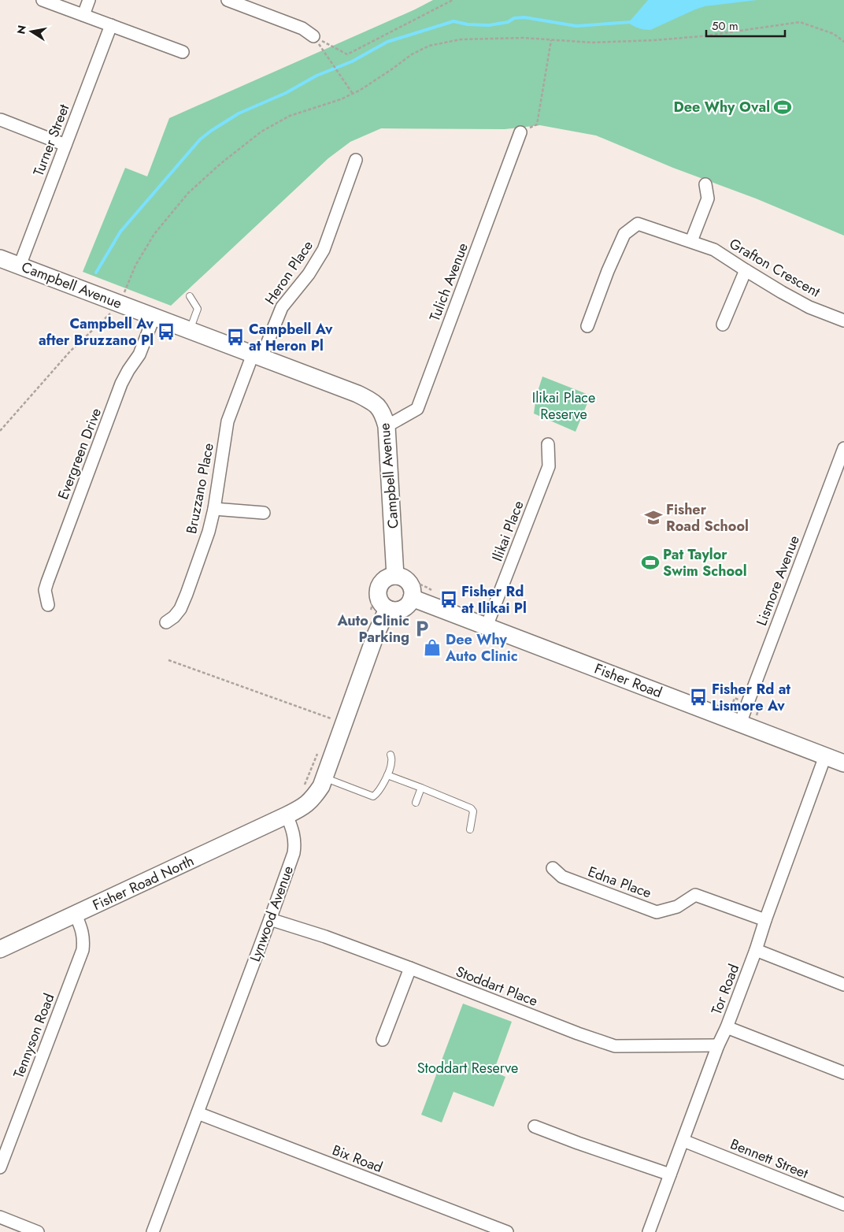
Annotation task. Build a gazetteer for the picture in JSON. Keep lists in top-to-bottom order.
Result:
{
  "streets": {
    "main road": ["Campbell Avenue", "Fisher Road", "Fisher Road North"],
    "street": [
      "Turner Street",
      "Grafton Crescent",
      "Heron Place",
      "Tulich Avenue",
      "Evergreen Drive",
      "Bruzzano Place",
      "Ilikai Place",
      "Lismore Avenue",
      "Edna Place",
      "Lynwood Avenue",
      "Stoddart Place",
      "Tor Road",
      "Tennyson Road",
      "Bix Road",
      "Bennett Street"
    ]
  },
  "crossings": [
    ["Turner Street", "Campbell Avenue"],
    ["Heron Place", "Campbell Avenue"],
    ["Heron Place", "Bruzzano Place"],
    ["Tulich Avenue", "Campbell Avenue"],
    ["Campbell Avenue", "Evergreen Drive"],
    ["Campbell Avenue", "Bruzzano Place"],
    ["Campbell Avenue", "Fisher Road"],
    ["Ilikai Place", "Fisher Road"],
    ["Lismore Avenue", "Fisher Road"],
    ["Fisher Road", "Tor Road"],
    ["Edna Place", "Tor Road"],
    ["Fisher Road North", "Lynwood Avenue"],
    ["Fisher Road North", "Tennyson Road"],
    ["Lynwood Avenue", "Stoddart Place"],
    ["Lynwood Avenue", "Bix Road"],
    ["Stoddart Place", "Tor Road"],
    ["Tor Road", "Bennett Street"]
  ],
  "parks": ["Ilikai Place Reserve", "Stoddart Reserve"],
  "places": {
    "sports": ["Dee Why Oval", "Pat Taylor Swim School"],
    "bus stop": [
      "Campbell Av after Bruzzano Pl",
      "Campbell Av at Heron Pl",
      "Fisher Rd at Ilikai Pl",
      "Fisher Rd at Lismore Av"
    ],
    "school or university": ["Fisher Road School"],
    "parking": ["Auto Clinic Parking"],
    "shop": ["Dee Why Auto Clinic"]
  },
  "scale_bar": "50 m",
  "north": "left"
}
